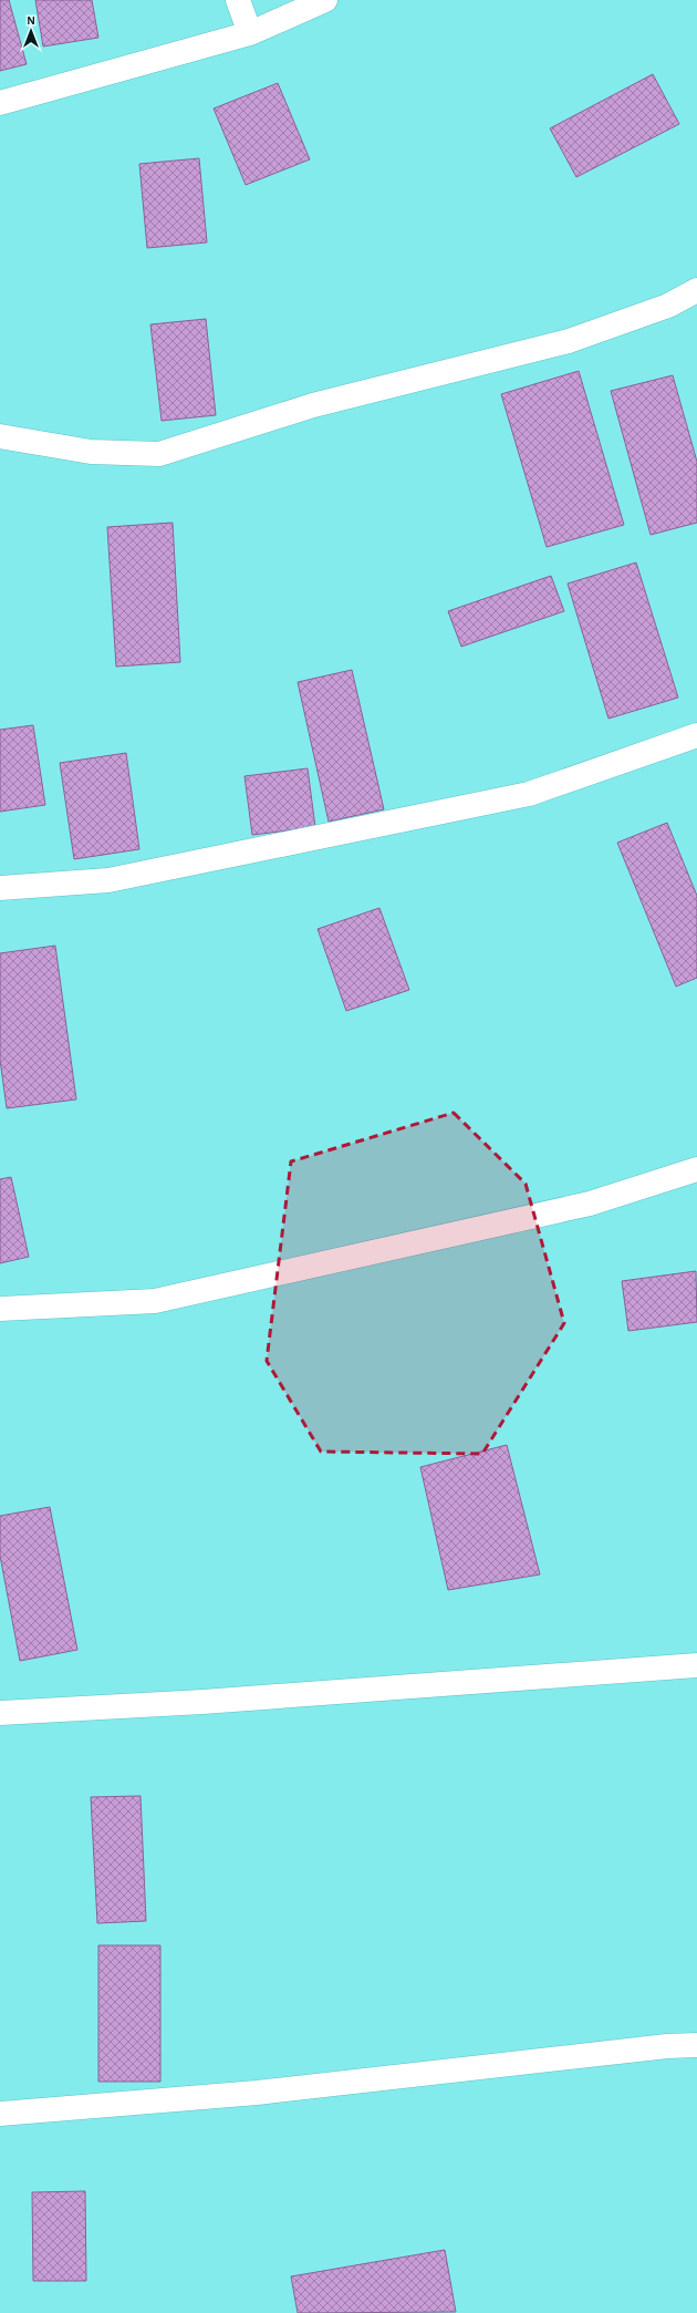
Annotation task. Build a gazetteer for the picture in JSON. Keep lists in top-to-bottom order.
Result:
{
  "north": "top"
}
